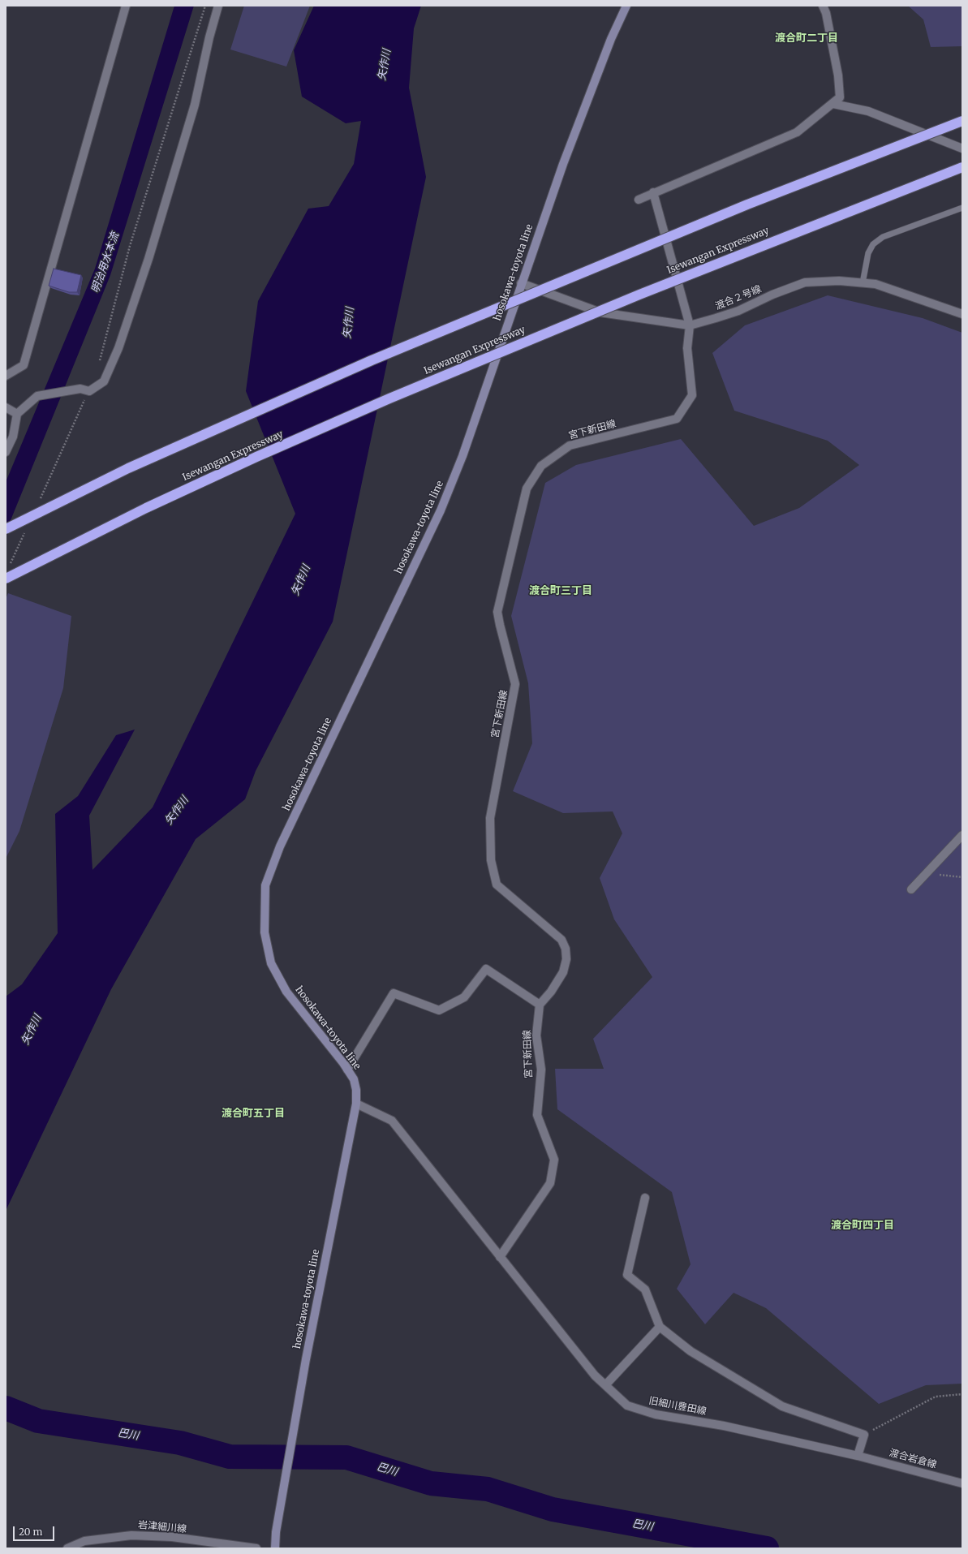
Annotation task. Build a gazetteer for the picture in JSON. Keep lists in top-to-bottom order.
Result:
{
  "streets": {
    "highway": ["Isewangan Expressway"],
    "main road": ["hosokawa-toyota line"],
    "street": [
      "渡合２号線",
      "宮下新田線",
      "旧細川豊田線",
      "渡合岩倉線",
      "岩津細川線"
    ]
  },
  "crossings": [
    ["hosokawa-toyota line", "渡合２号線"],
    ["hosokawa-toyota line", "旧細川豊田線"],
    ["渡合２号線", "宮下新田線"],
    ["宮下新田線", "旧細川豊田線"],
    ["旧細川豊田線", "渡合岩倉線"]
  ],
  "districts": [
    "渡合町二丁目",
    "渡合町三丁目",
    "渡合町五丁目",
    "渡合町四丁目"
  ],
  "water": ["矢作川", "明治用水本流", "巴川"],
  "scale_bar": "20 m"
}
